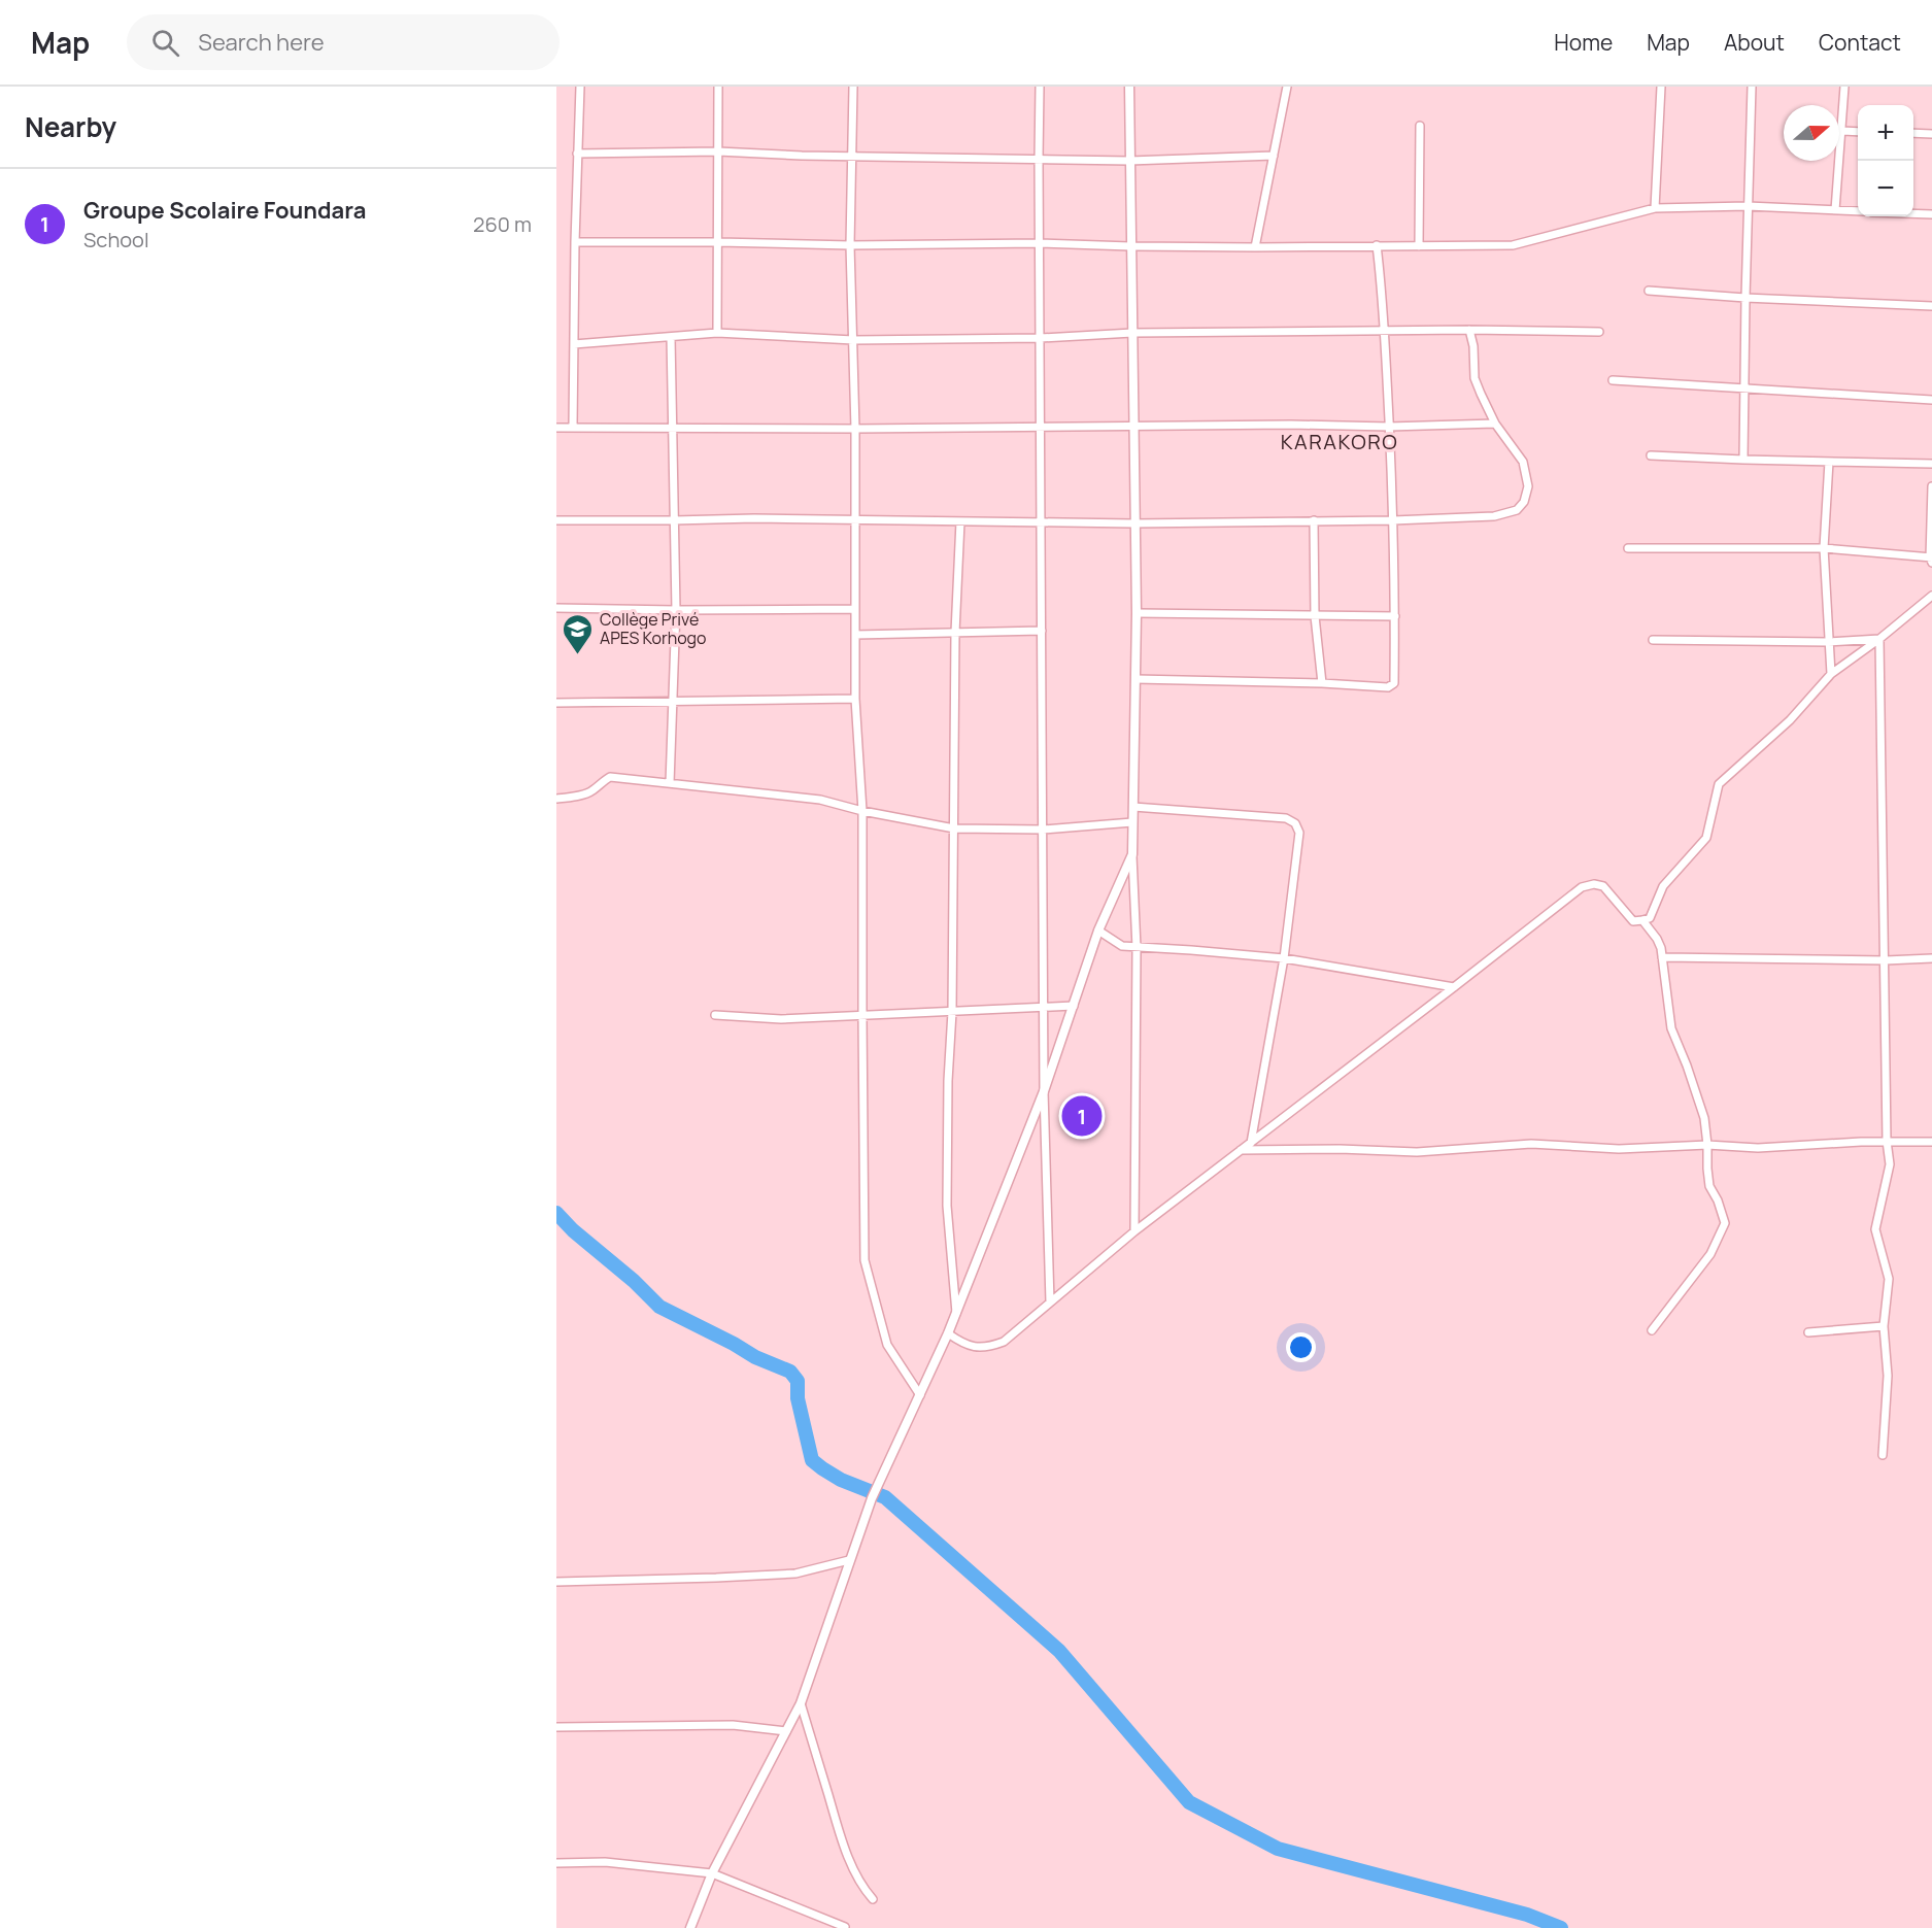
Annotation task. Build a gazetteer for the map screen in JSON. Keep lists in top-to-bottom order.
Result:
{
  "districts": ["KARAKORO"],
  "places": {
    "school or university": ["Collège Privé APES Korhogo"]
  },
  "north": "right",
  "page": {
    "header": "Map",
    "search": "Search here",
    "nav": [
      "Home",
      "Map",
      "About",
      "Contact"
    ],
    "heading": "Nearby",
    "map_buttons": ["+", "−"],
    "list": [
      {
        "mark": "1",
        "name": "Groupe Scolaire Foundara",
        "note": "School",
        "value": "260 m"
      }
    ],
    "pins": "1"
  }
}
